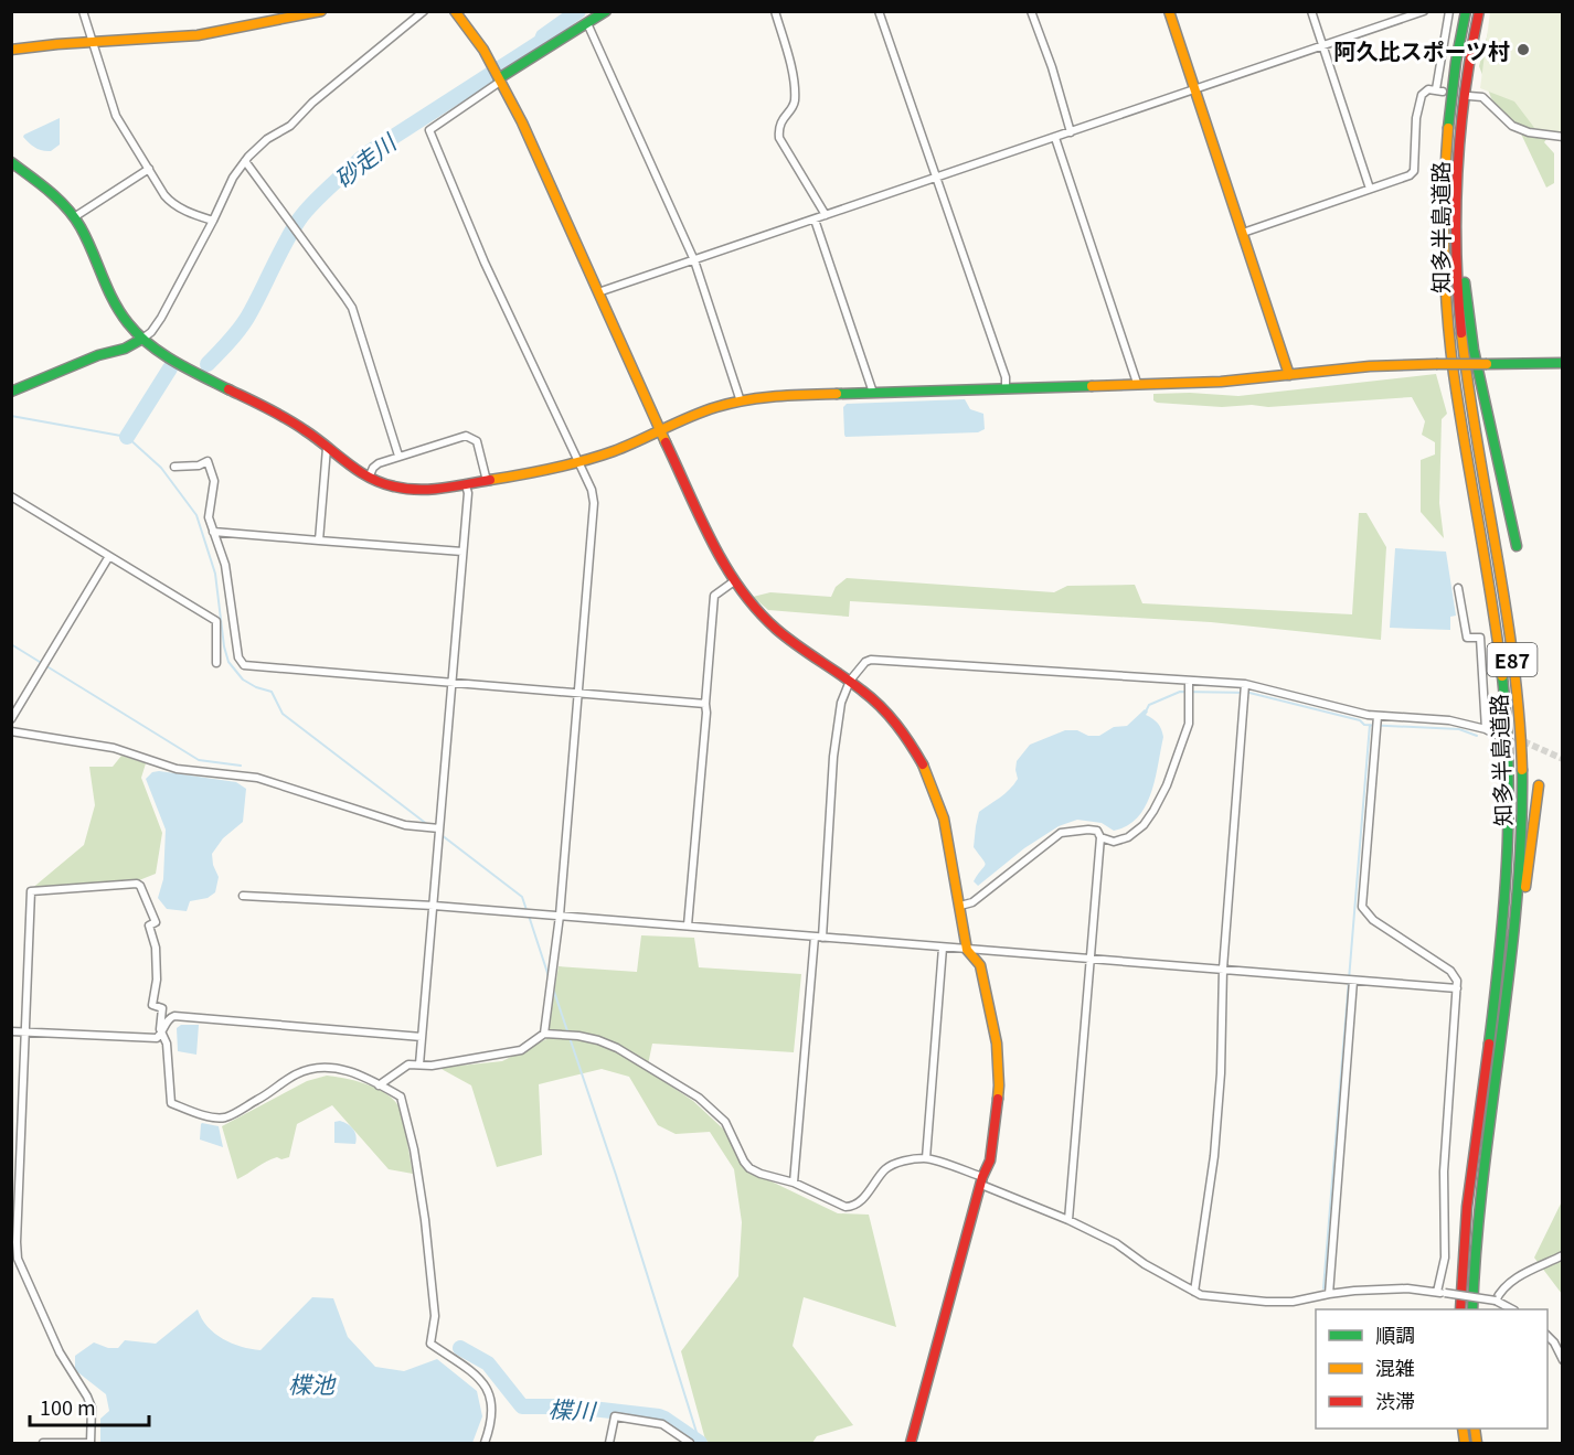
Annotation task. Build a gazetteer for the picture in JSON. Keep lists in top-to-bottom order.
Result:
{
  "streets": {
    "main road": ["知多半島道路", "E87"]
  },
  "water": ["砂走川", "楪池", "楪川"],
  "places": ["阿久比スポーツ村"],
  "legend": ["順調", "混雑", "渋滞"],
  "scale_bar": "100 m"
}
